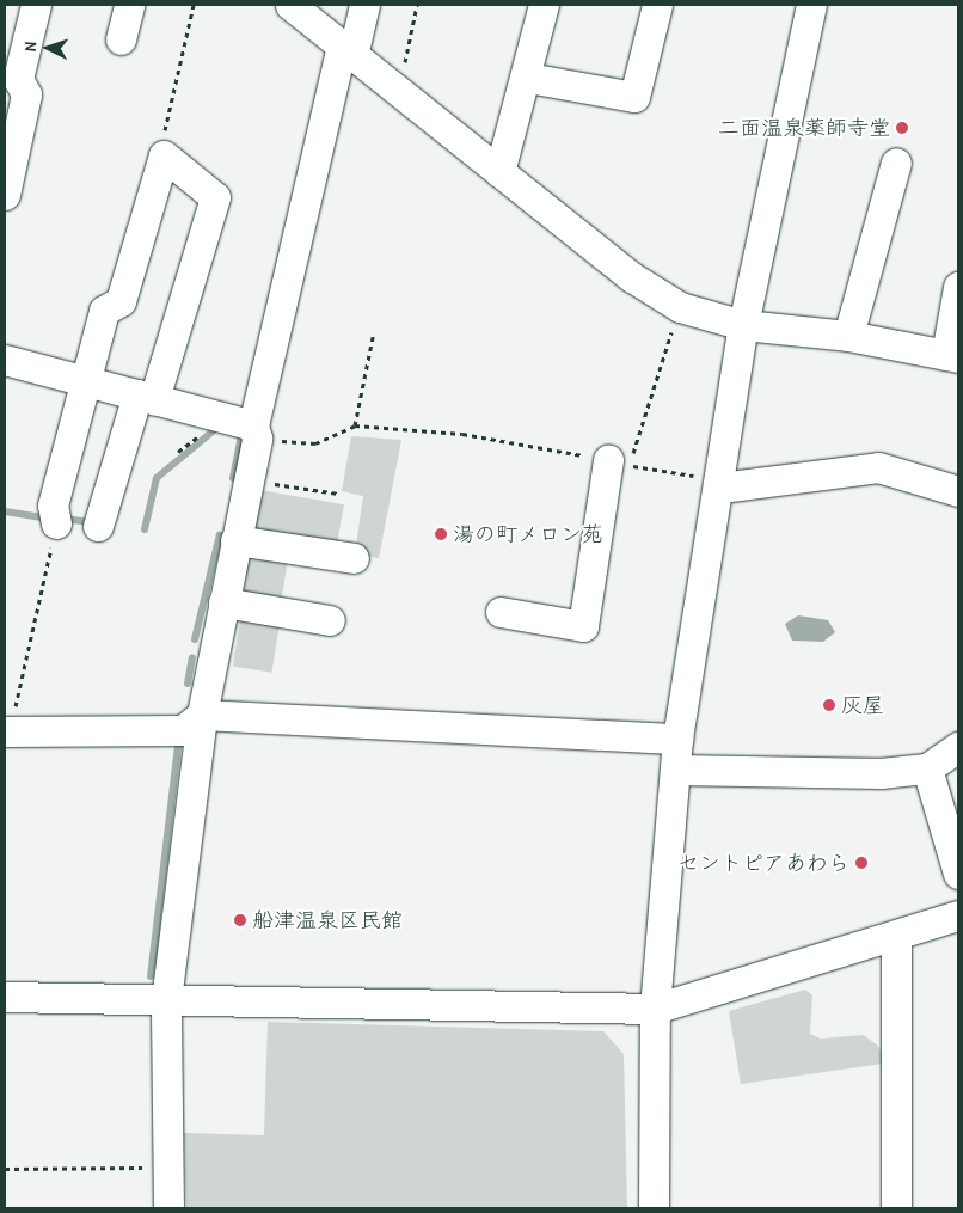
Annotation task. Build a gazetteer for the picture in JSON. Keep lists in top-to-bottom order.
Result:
{
  "places": [
    "二面温泉薬師寺堂",
    "湯の町メロン苑",
    "灰屋",
    "セントピアあわら",
    "船津温泉区民館"
  ],
  "north": "left"
}
